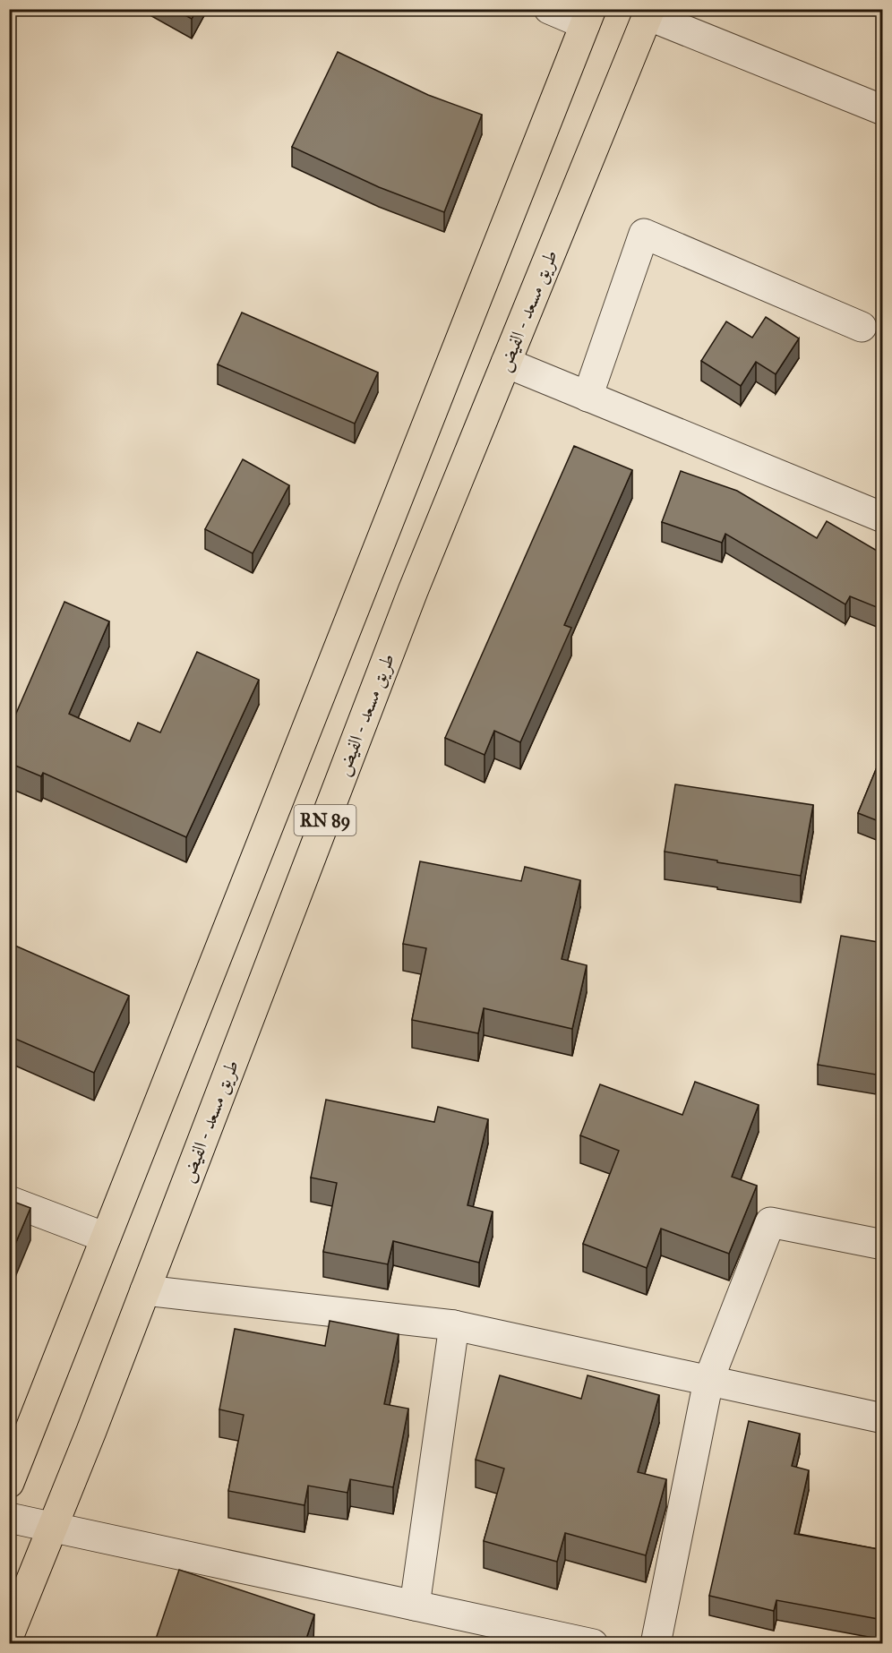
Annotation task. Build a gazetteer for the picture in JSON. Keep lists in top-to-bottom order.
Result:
{
  "streets": {
    "main road": ["طريق مسعد - الفيض", "RN 89"]
  }
}
